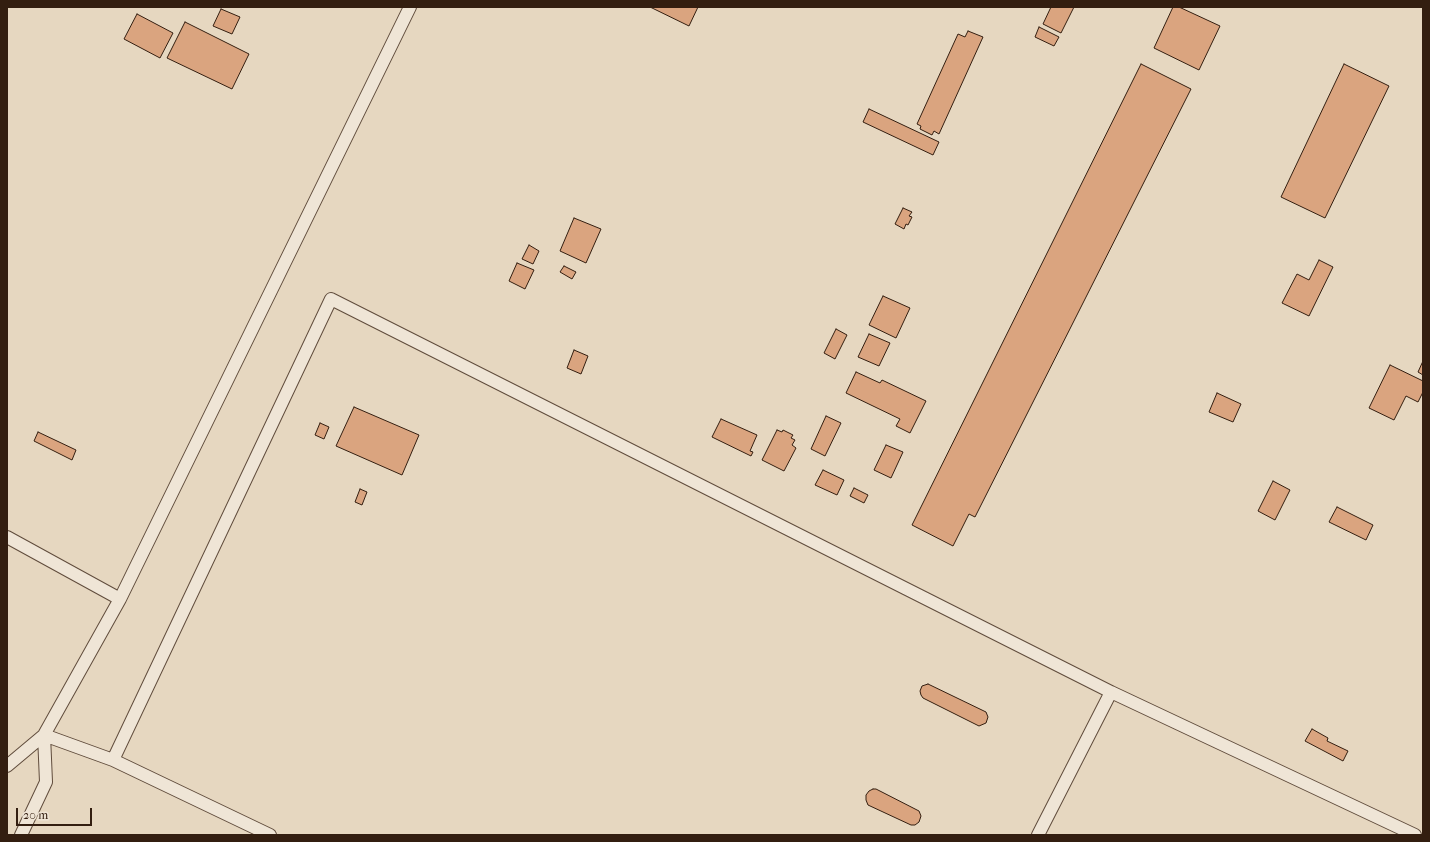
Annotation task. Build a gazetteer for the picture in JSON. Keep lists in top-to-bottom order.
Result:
{
  "scale_bar": "20 m"
}
